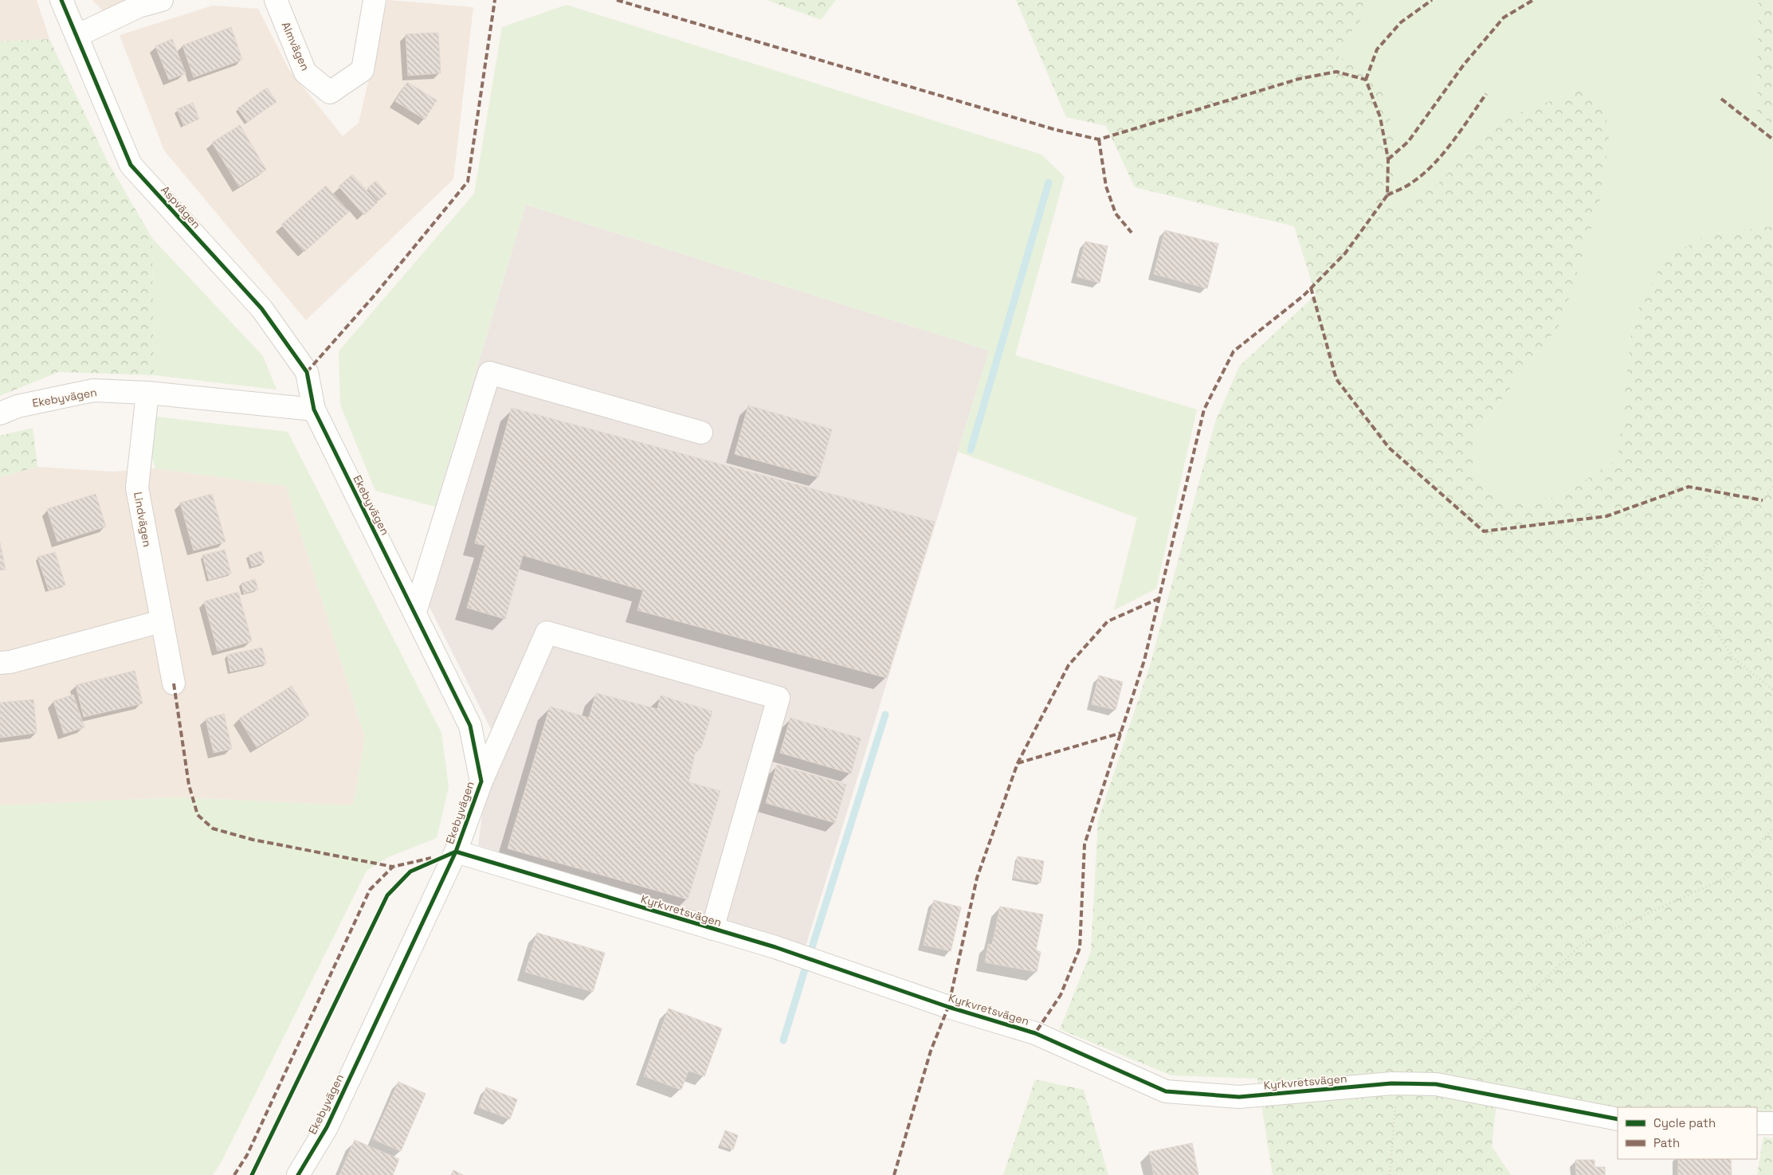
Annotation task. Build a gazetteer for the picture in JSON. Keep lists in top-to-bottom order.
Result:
{
  "streets": {
    "street": [
      "Almvägen",
      "Aspvägen",
      "Ekebyvägen",
      "Lindvägen",
      "Kyrkvretsvägen"
    ]
  },
  "crossings": [
    ["Aspvägen", "Ekebyvägen"],
    ["Ekebyvägen", "Lindvägen"],
    ["Ekebyvägen", "Kyrkvretsvägen"]
  ],
  "legend": ["Cycle path", "Path"]
}
